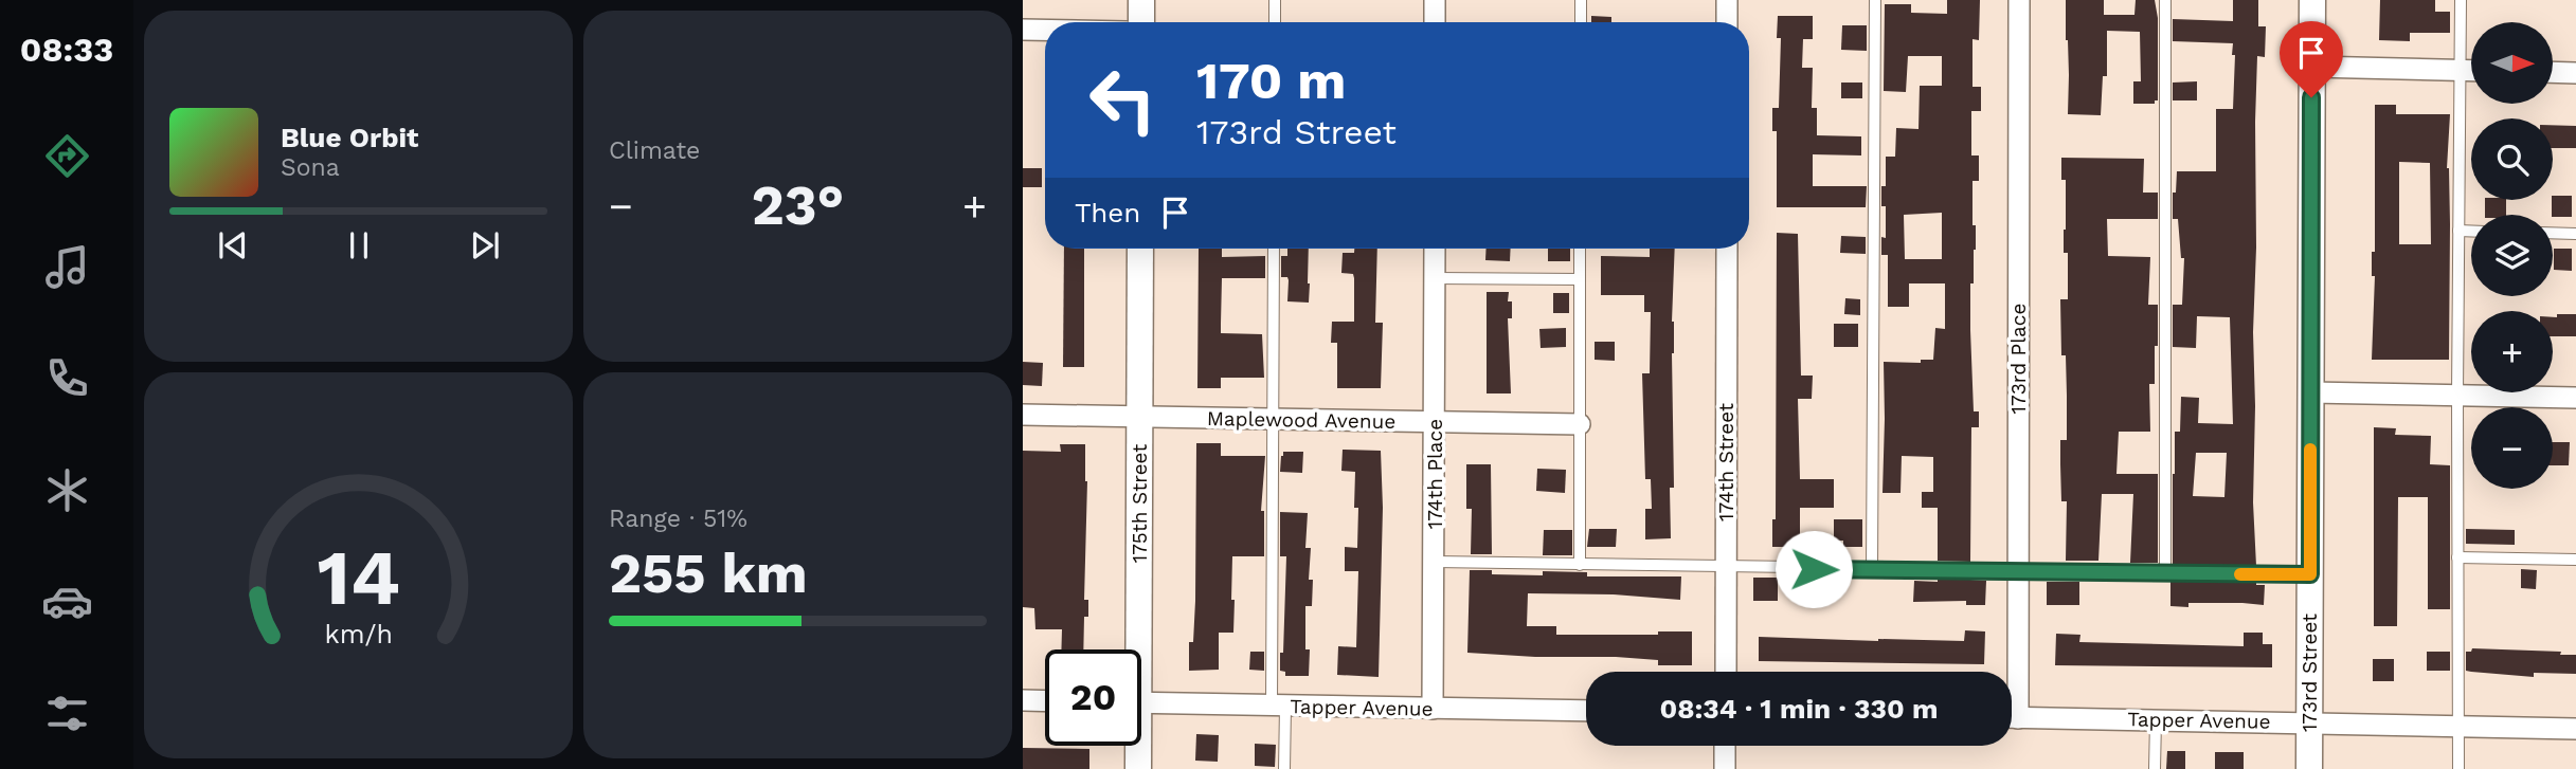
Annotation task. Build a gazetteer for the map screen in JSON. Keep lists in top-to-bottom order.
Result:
{
  "streets": {
    "street": [
      "173rd Place",
      "Maplewood Avenue",
      "174th Street",
      "174th Place",
      "175th Street",
      "173rd Street",
      "Tapper Avenue"
    ]
  },
  "crossings": [
    ["Maplewood Avenue", "174th Place"],
    ["Maplewood Avenue", "175th Street"],
    ["174th Place", "Tapper Avenue"],
    ["173rd Street", "Tapper Avenue"]
  ],
  "north": "right",
  "page": {
    "tabs": "08:33",
    "tile": [
      "Climate",
      ["Range · 51%", "255 km"]
    ],
    "map_buttons": ["+", "−"],
    "turn": ["170 m", "173rd Street"],
    "song": ["Blue Orbit", "Sona"],
    "heat": ["−", "23°", "+"],
    "then": "Then",
    "limit": "20",
    "trip": "08:34 · 1 min · 330 m",
    "gauge": ["14", "km/h"]
  }
}
